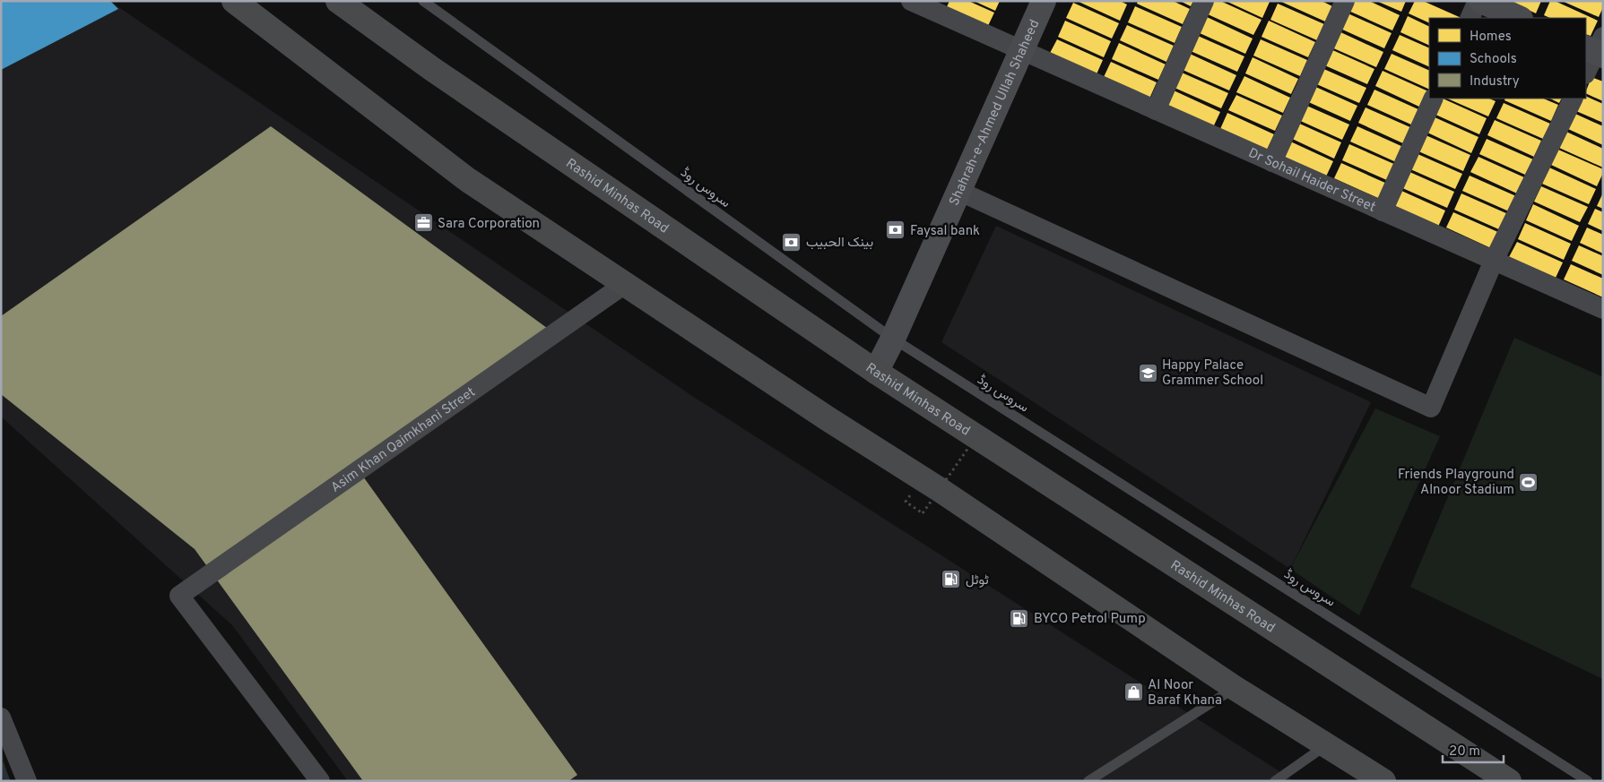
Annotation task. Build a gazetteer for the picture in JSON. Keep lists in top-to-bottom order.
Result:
{
  "streets": {
    "main road": ["Rashid Minhas Road"],
    "street": ["Shahrah-e-Ahmed Ullah Shaheed", "Dr Sohail Haider Street", "Asim Khan Qaimkhani Street"],
    "lane": ["سروس روڈ"]
  },
  "crossings": [
    ["Shahrah-e-Ahmed Ullah Shaheed", "Dr Sohail Haider Street"],
    ["Shahrah-e-Ahmed Ullah Shaheed", "سروس روڈ"],
    ["Shahrah-e-Ahmed Ullah Shaheed", "Rashid Minhas Road"]
  ],
  "places": {
    "office": ["Sara Corporation"],
    "bank": ["Faysal bank", "بينک الحبيب"],
    "school or university": ["Happy Palace Grammer School"],
    "sports": ["Friends Playground Alnoor Stadium"],
    "fuel station": ["ٹوٹل", "BYCO Petrol Pump"],
    "shop": ["Al Noor Baraf Khana"]
  },
  "legend": ["Homes", "Schools", "Industry"],
  "scale_bar": "20 m"
}
